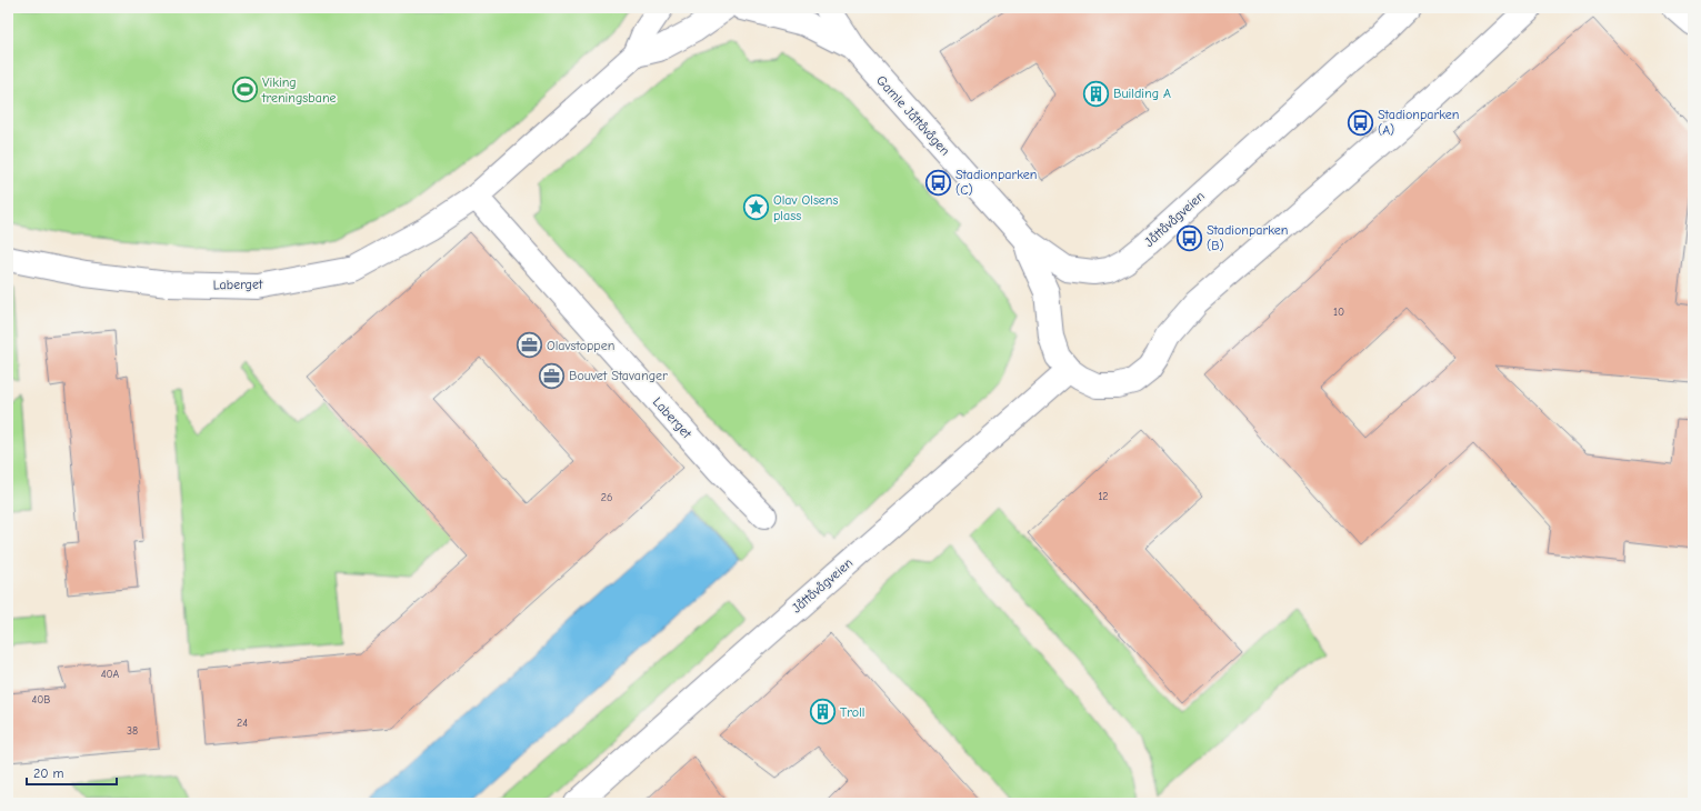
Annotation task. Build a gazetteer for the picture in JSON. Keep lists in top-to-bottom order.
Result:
{
  "streets": {
    "street": ["Gamle Jåttåvågen", "Jåttåvågveien", "Laberget"]
  },
  "crossings": [
    ["Gamle Jåttåvågen", "Jåttåvågveien"],
    ["Gamle Jåttåvågen", "Laberget"]
  ],
  "places": {
    "sports": ["Viking treningsbane"],
    "building": ["Building A", "Troll"],
    "bus stop": ["Stadionparken (A)", "Stadionparken (C)", "Stadionparken (B)"],
    "place": ["Olav Olsens plass"],
    "office": ["Olavstoppen", "Bouvet Stavanger"]
  },
  "house_numbers": [
    "10",
    "12",
    "26",
    "40A",
    "40B",
    "24",
    "38"
  ],
  "scale_bar": "20 m"
}
